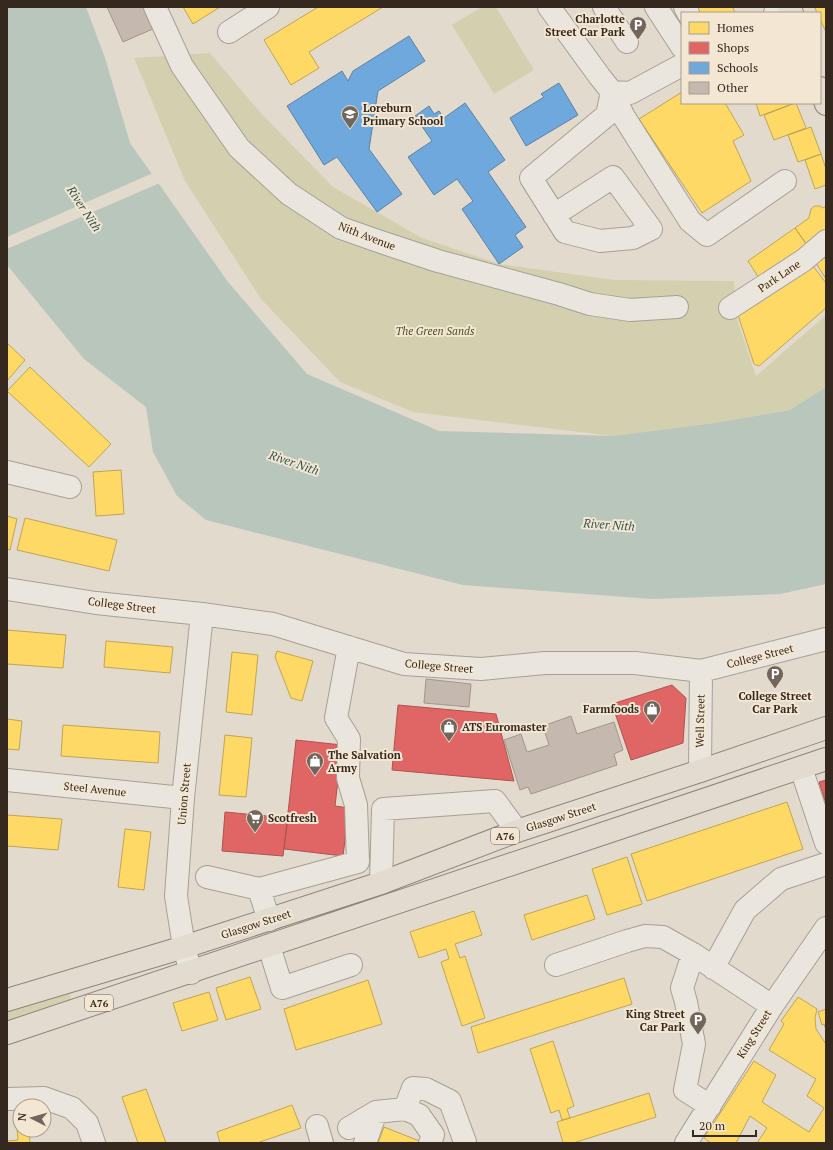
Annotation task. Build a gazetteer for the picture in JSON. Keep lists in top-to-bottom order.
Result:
{
  "streets": {
    "main road": ["Glasgow Street", "A76"],
    "street": [
      "Nith Avenue",
      "Park Lane",
      "College Street",
      "Well Street",
      "Steel Avenue",
      "Union Street",
      "King Street"
    ]
  },
  "crossings": [
    ["College Street", "Well Street"],
    ["College Street", "Union Street"],
    ["Well Street", "Glasgow Street"],
    ["Steel Avenue", "Union Street"],
    ["Union Street", "Glasgow Street"],
    ["Union Street", "A76"],
    ["Glasgow Street", "A76"]
  ],
  "water": ["River Nith"],
  "parks": ["The Green Sands"],
  "places": {
    "parking": ["Charlotte Street Car Park", "College Street Car Park", "King Street Car Park"],
    "school or university": ["Loreburn Primary School"],
    "shop": ["Farmfoods", "ATS Euromaster", "The Salvation Army"],
    "supermarket": ["Scotfresh"]
  },
  "legend": [
    "Homes",
    "Shops",
    "Schools",
    "Other"
  ],
  "scale_bar": "20 m",
  "north": "left"
}
